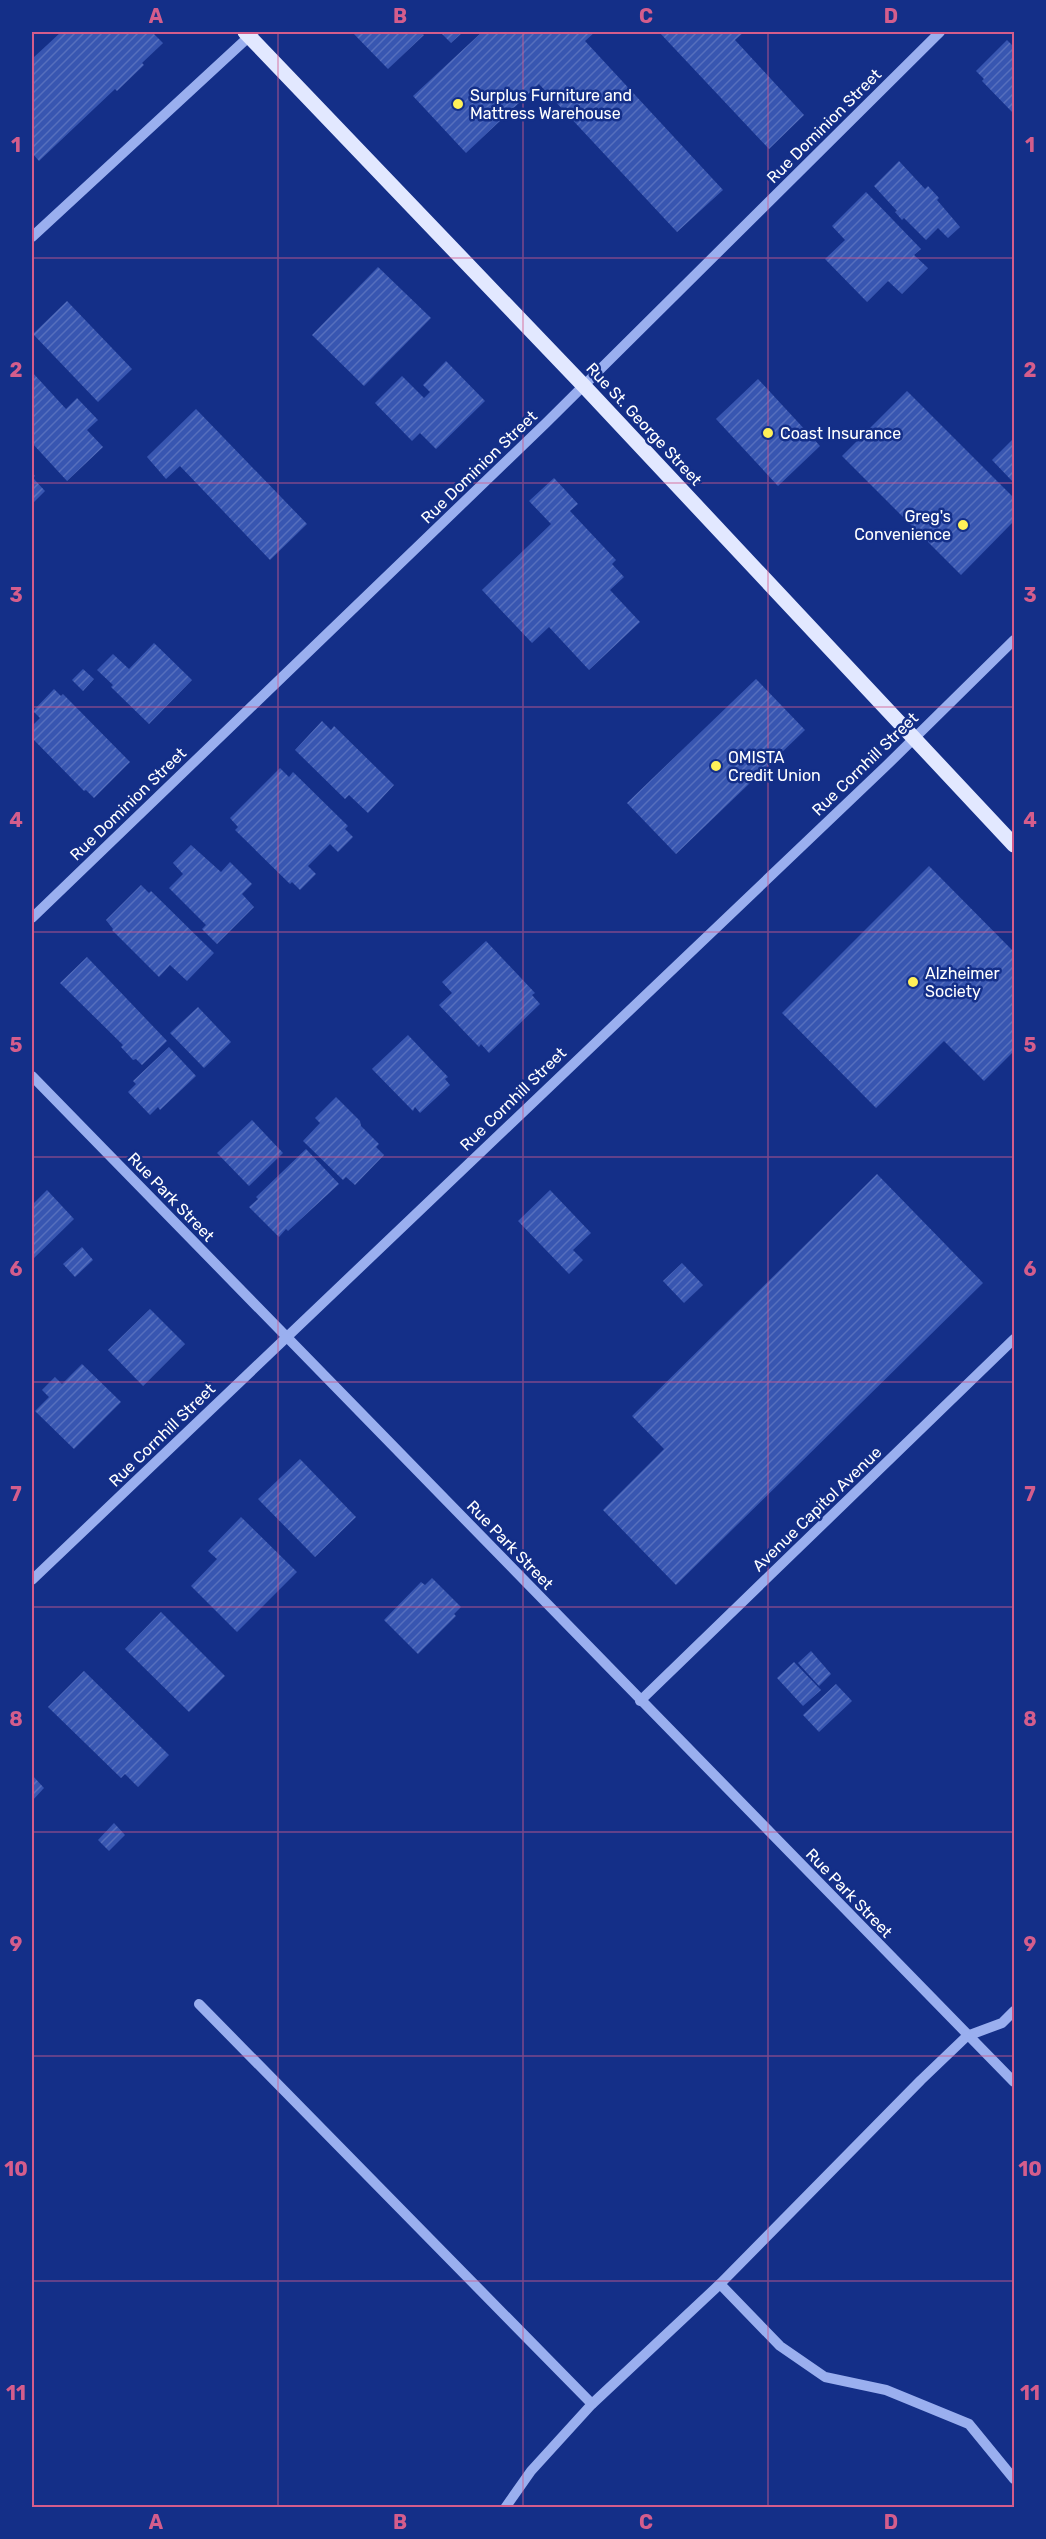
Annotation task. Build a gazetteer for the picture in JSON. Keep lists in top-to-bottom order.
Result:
{
  "streets": {
    "main road": ["Rue St. George Street"],
    "street": [
      "Rue Dominion Street",
      "Rue Cornhill Street",
      "Rue Park Street",
      "Avenue Capitol Avenue"
    ]
  },
  "crossings": [
    ["Rue Dominion Street", "Rue St. George Street"],
    ["Rue St. George Street", "Rue Cornhill Street"],
    ["Rue Cornhill Street", "Rue Park Street"],
    ["Rue Park Street", "Avenue Capitol Avenue"]
  ],
  "places": [
    "Surplus Furniture and Mattress Warehouse",
    "Coast Insurance",
    "Greg's Convenience",
    "OMISTA Credit Union",
    "Alzheimer Society"
  ],
  "grid": {
    "columns": [
      "A",
      "B",
      "C",
      "D"
    ],
    "rows": [
      "1",
      "2",
      "3",
      "4",
      "5",
      "6",
      "7",
      "8",
      "9",
      "10",
      "11"
    ]
  }
}
